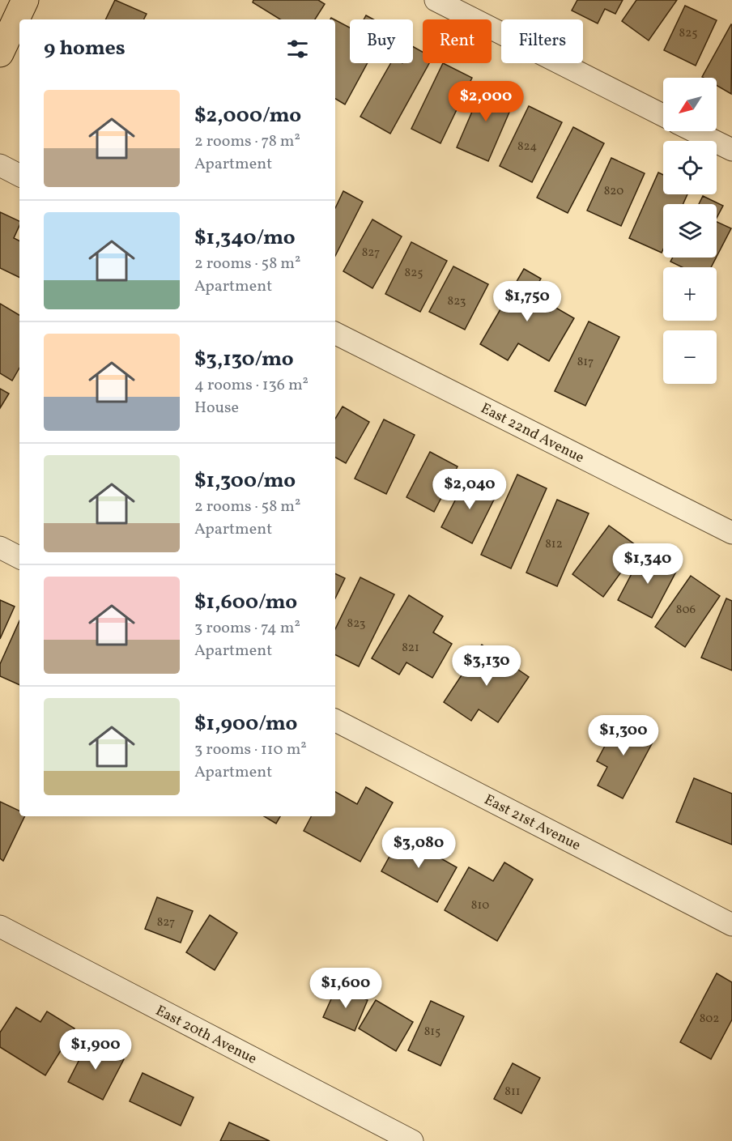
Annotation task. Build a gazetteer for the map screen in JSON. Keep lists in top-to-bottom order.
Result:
{
  "streets": {
    "street": ["East 22nd Avenue", "East 21st Avenue", "East 20th Avenue"]
  },
  "house_numbers": [
    "825",
    "824",
    "820",
    "827",
    "825",
    "823",
    "817",
    "812",
    "806",
    "823",
    "821",
    "810",
    "827",
    "802",
    "815",
    "811"
  ],
  "north": "bottom left",
  "page": {
    "chip": ["Buy", "Rent", "Filters"],
    "heading": "9 homes",
    "map_buttons": ["+", "−"],
    "list": [
      {
        "name": "$2,000/mo",
        "note": "2 rooms · 78 m² · Apartment"
      },
      {
        "name": "$1,340/mo",
        "note": "2 rooms · 58 m² · Apartment"
      },
      {
        "name": "$3,130/mo",
        "note": "4 rooms · 136 m² · House"
      },
      {
        "name": "$1,300/mo",
        "note": "2 rooms · 58 m² · Apartment"
      },
      {
        "name": "$1,600/mo",
        "note": "3 rooms · 74 m² · Apartment"
      },
      {
        "name": "$1,900/mo",
        "note": "3 rooms · 110 m² · Apartment"
      }
    ],
    "price": [
      "$2,000",
      "$1,750",
      "$2,040",
      "$1,340",
      "$3,130",
      "$1,300",
      "$3,080",
      "$1,600",
      "$1,900"
    ]
  }
}
